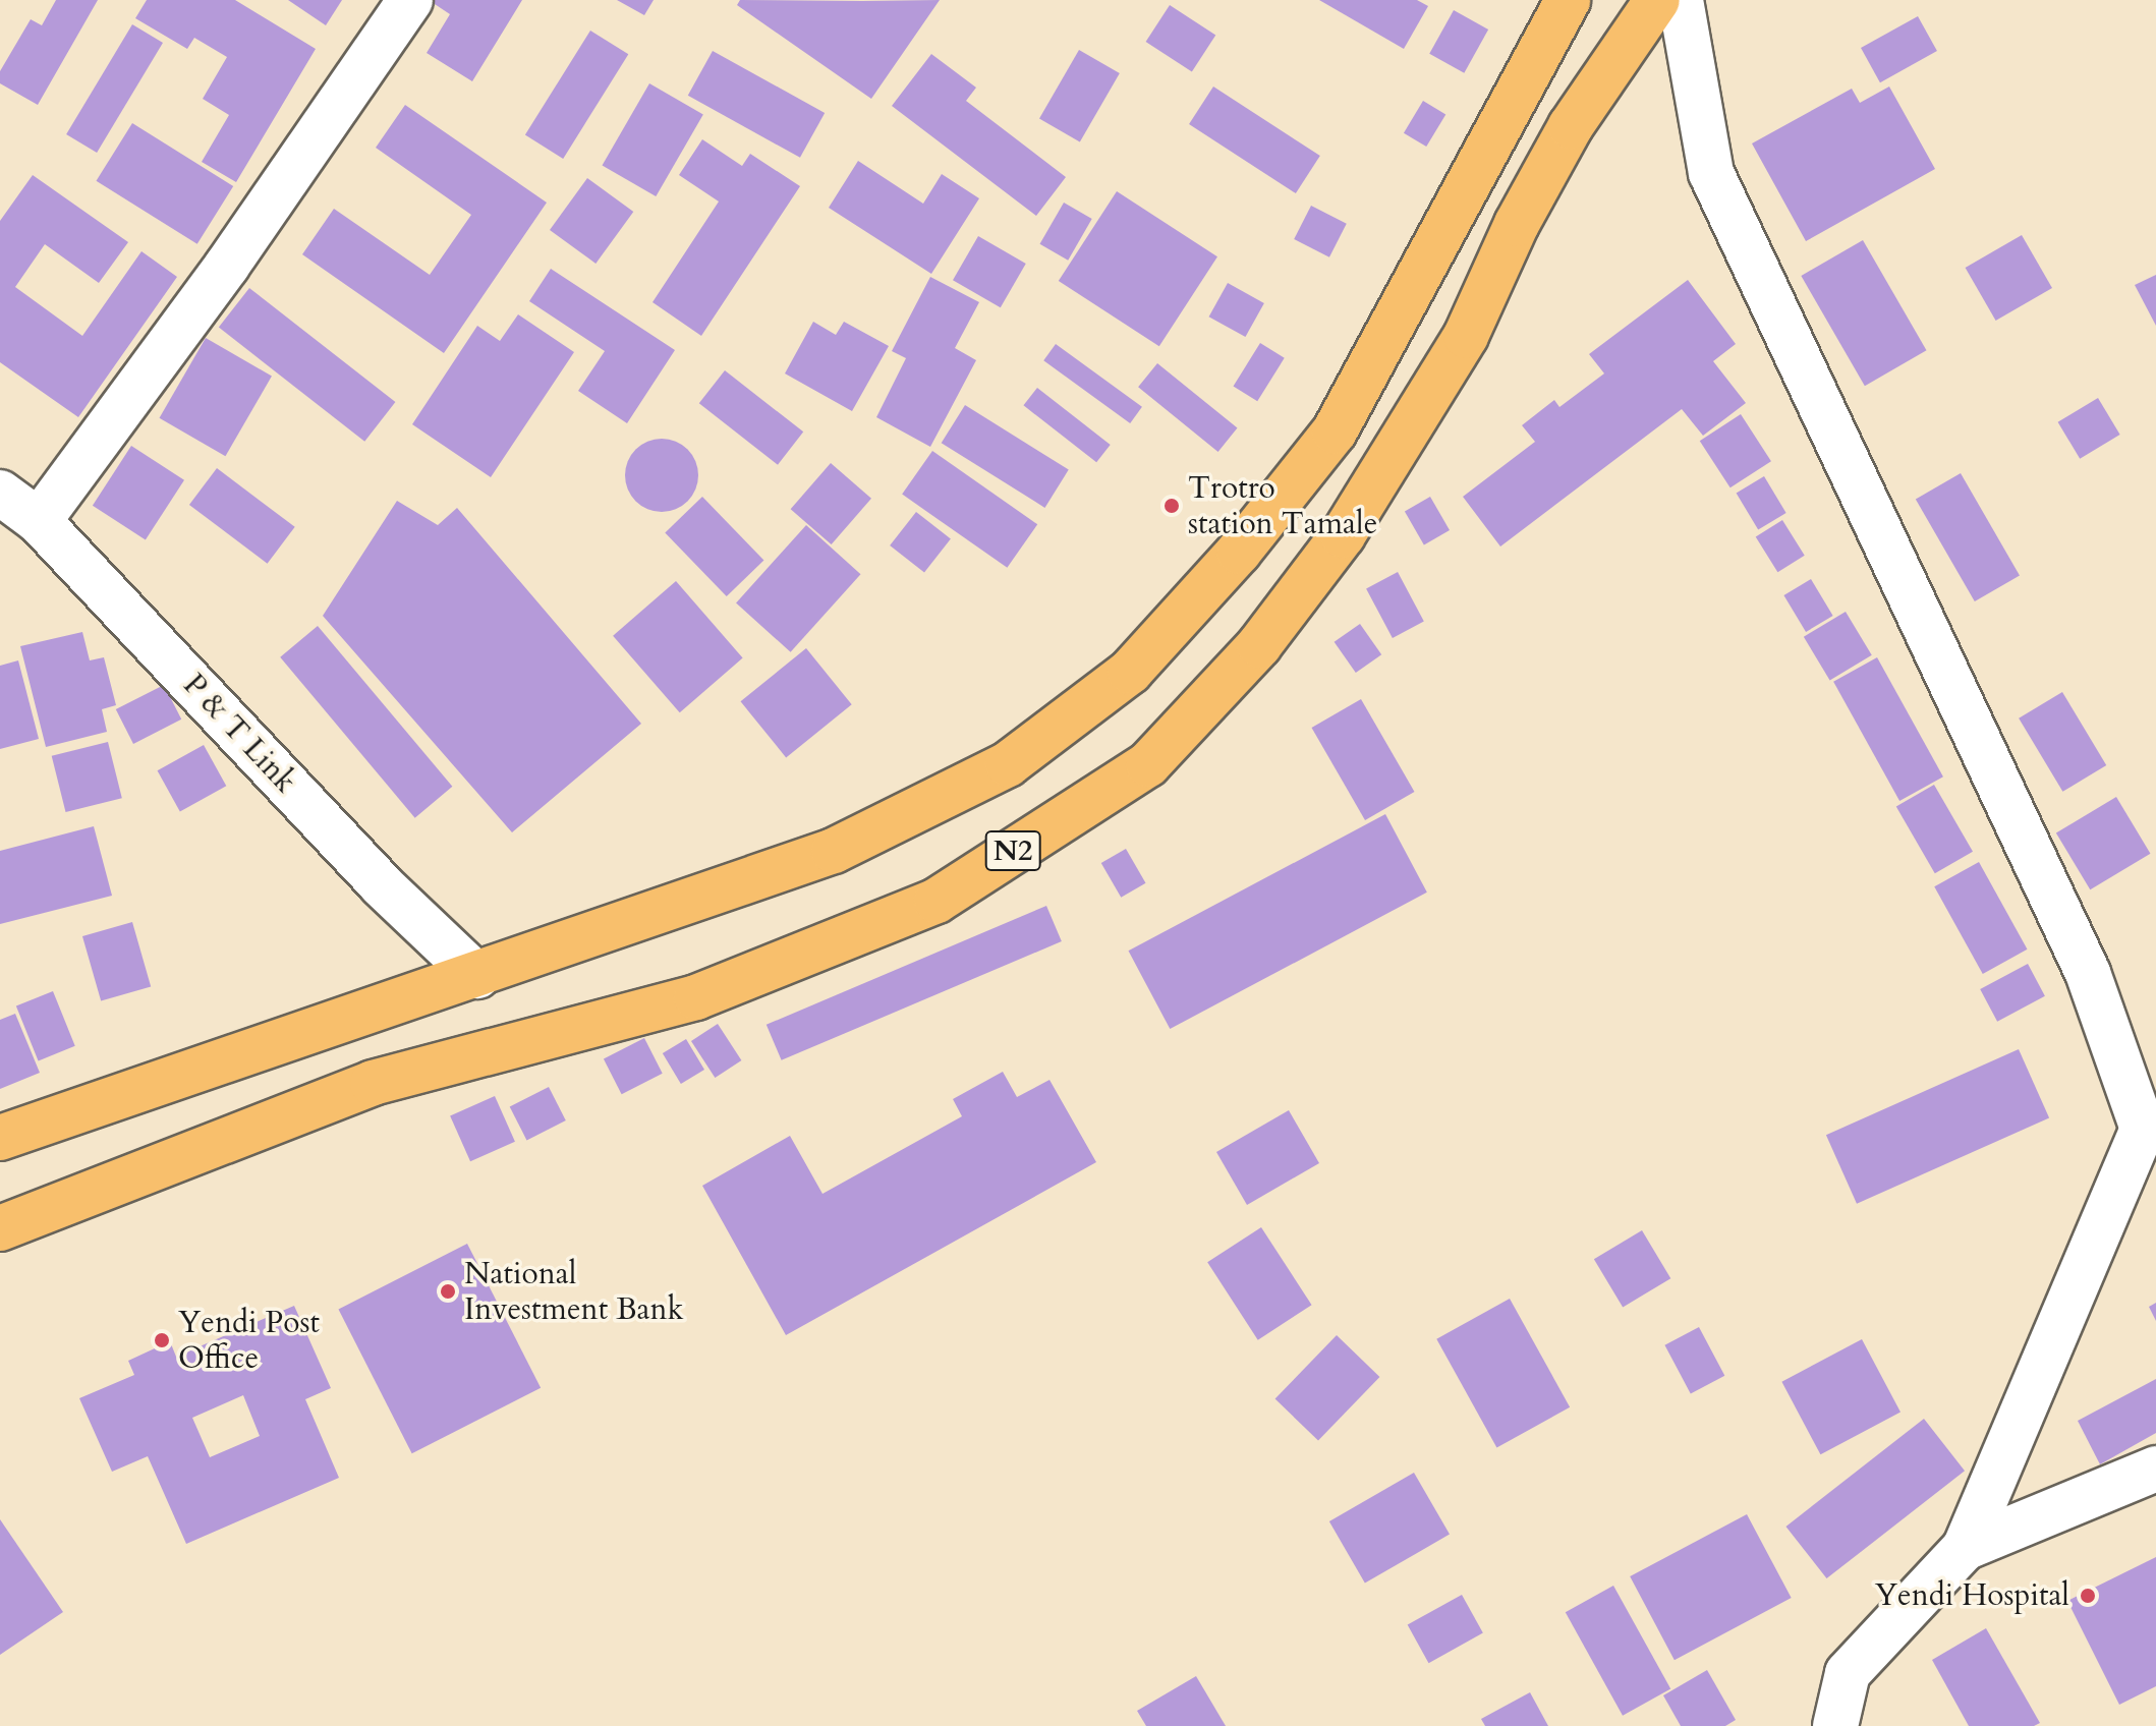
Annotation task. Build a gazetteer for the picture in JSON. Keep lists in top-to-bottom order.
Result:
{
  "streets": {
    "highway": ["N2"],
    "street": ["P & T Link"]
  },
  "crossings": [
    ["P & T Link", "N2"]
  ],
  "places": [
    "Trotro station Tamale",
    "National Investment Bank",
    "Yendi Post Office",
    "Yendi Hospital"
  ]
}
